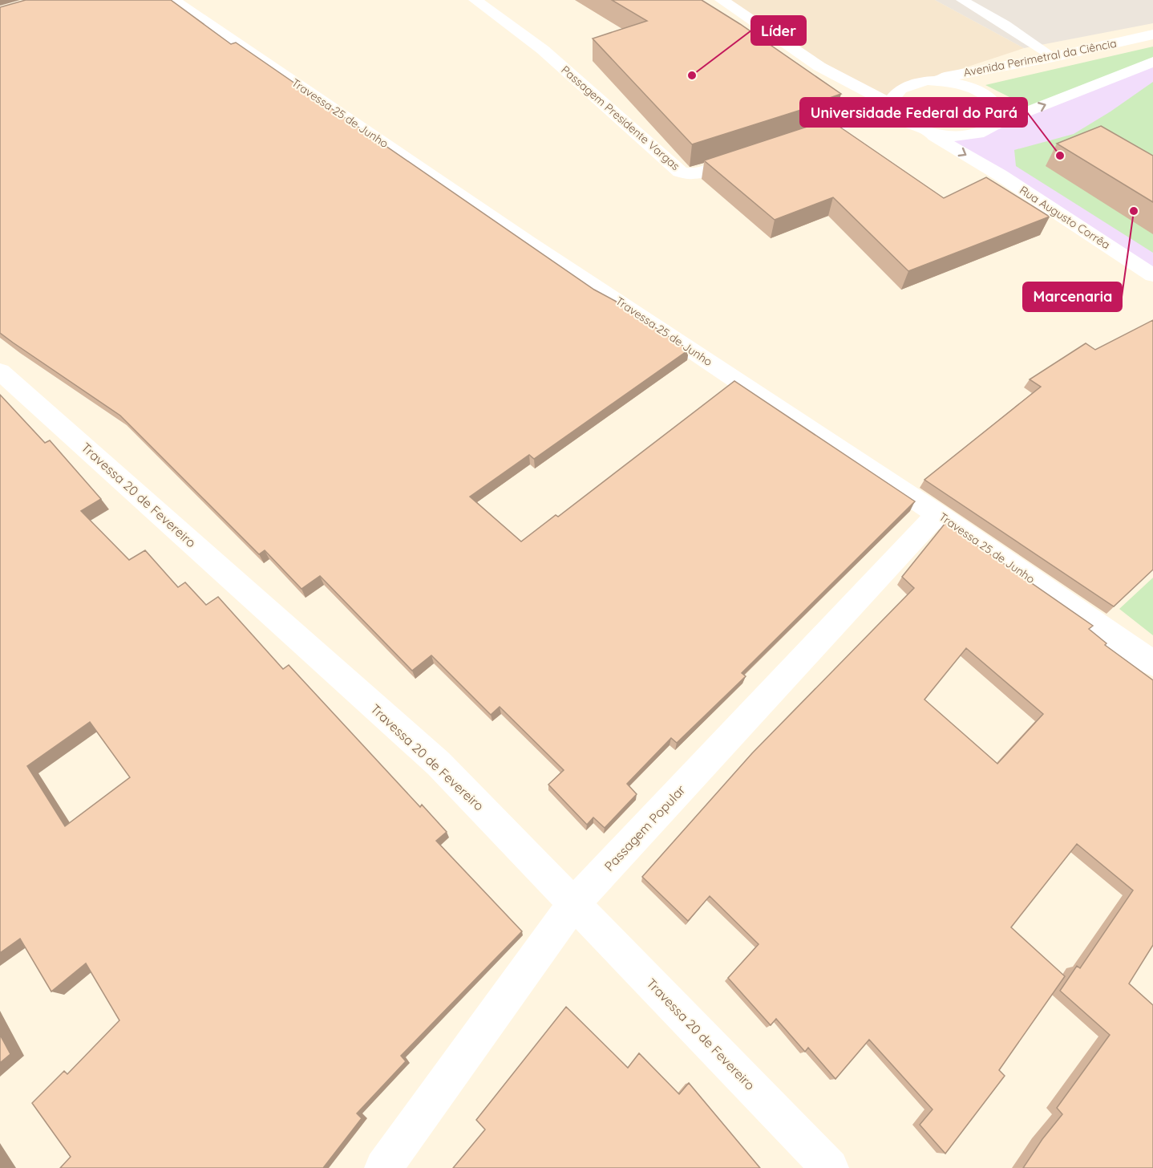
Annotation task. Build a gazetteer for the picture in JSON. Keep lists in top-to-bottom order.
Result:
{
  "streets": {
    "street": [
      "Avenida Perimetral da Ciência",
      "Travessa 25 de Junho",
      "Passagem Presidente Vargas",
      "Rua Augusto Corrêa",
      "Travessa 20 de Fevereiro",
      "Passagem Popular"
    ]
  },
  "crossings": [
    ["Travessa 25 de Junho", "Passagem Popular"],
    ["Travessa 20 de Fevereiro", "Passagem Popular"]
  ],
  "places": ["Líder", "Universidade Federal do Pará", "Marcenaria"]
}
